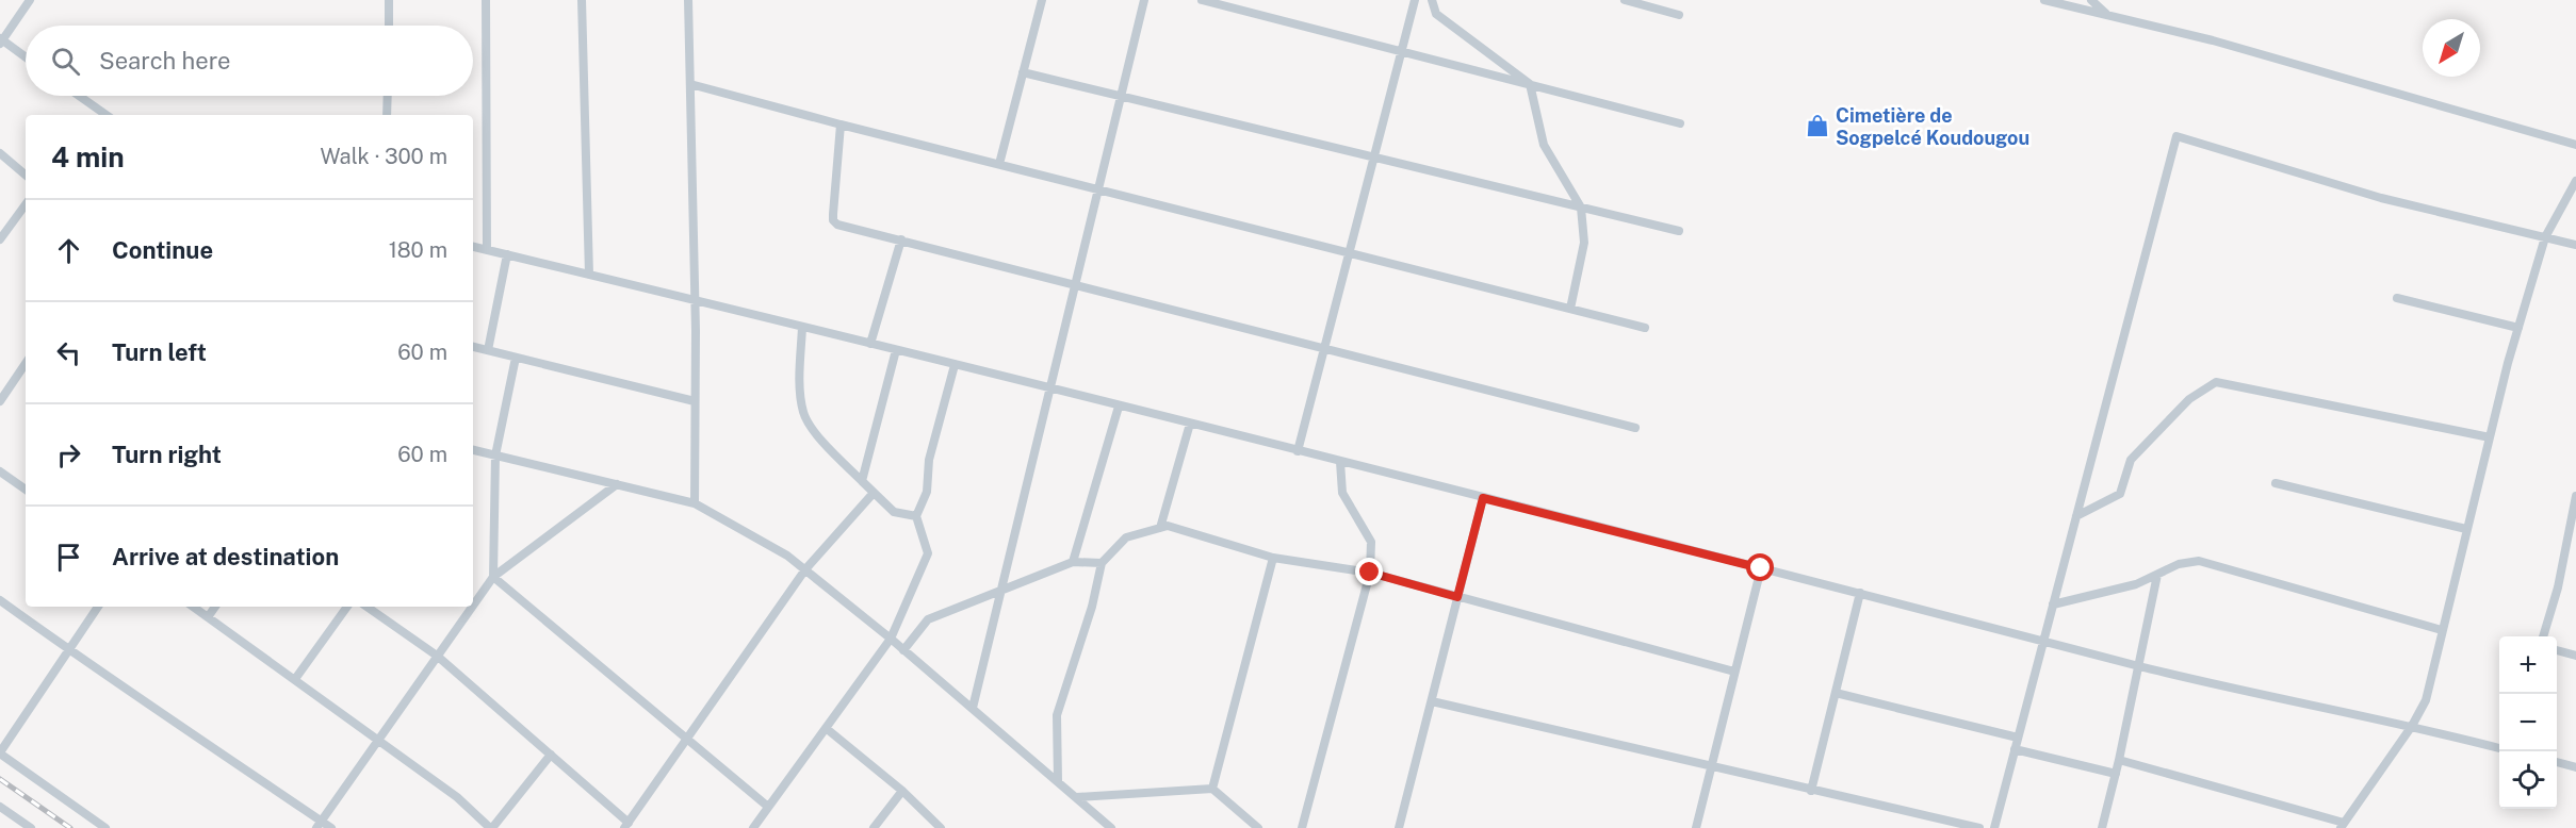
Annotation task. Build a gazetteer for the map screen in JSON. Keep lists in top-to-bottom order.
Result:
{
  "places": {
    "shop": ["Cimetière de Sogpelcé Koudougou"]
  },
  "north": "bottom left",
  "page": {
    "search": "Search here",
    "heading": ["4 min", "Walk · 300 m"],
    "list": [
      ["Continue", "180 m"],
      ["Turn left", "60 m"],
      ["Turn right", "60 m"],
      "Arrive at destination"
    ],
    "map_buttons": ["+", "−"]
  }
}
